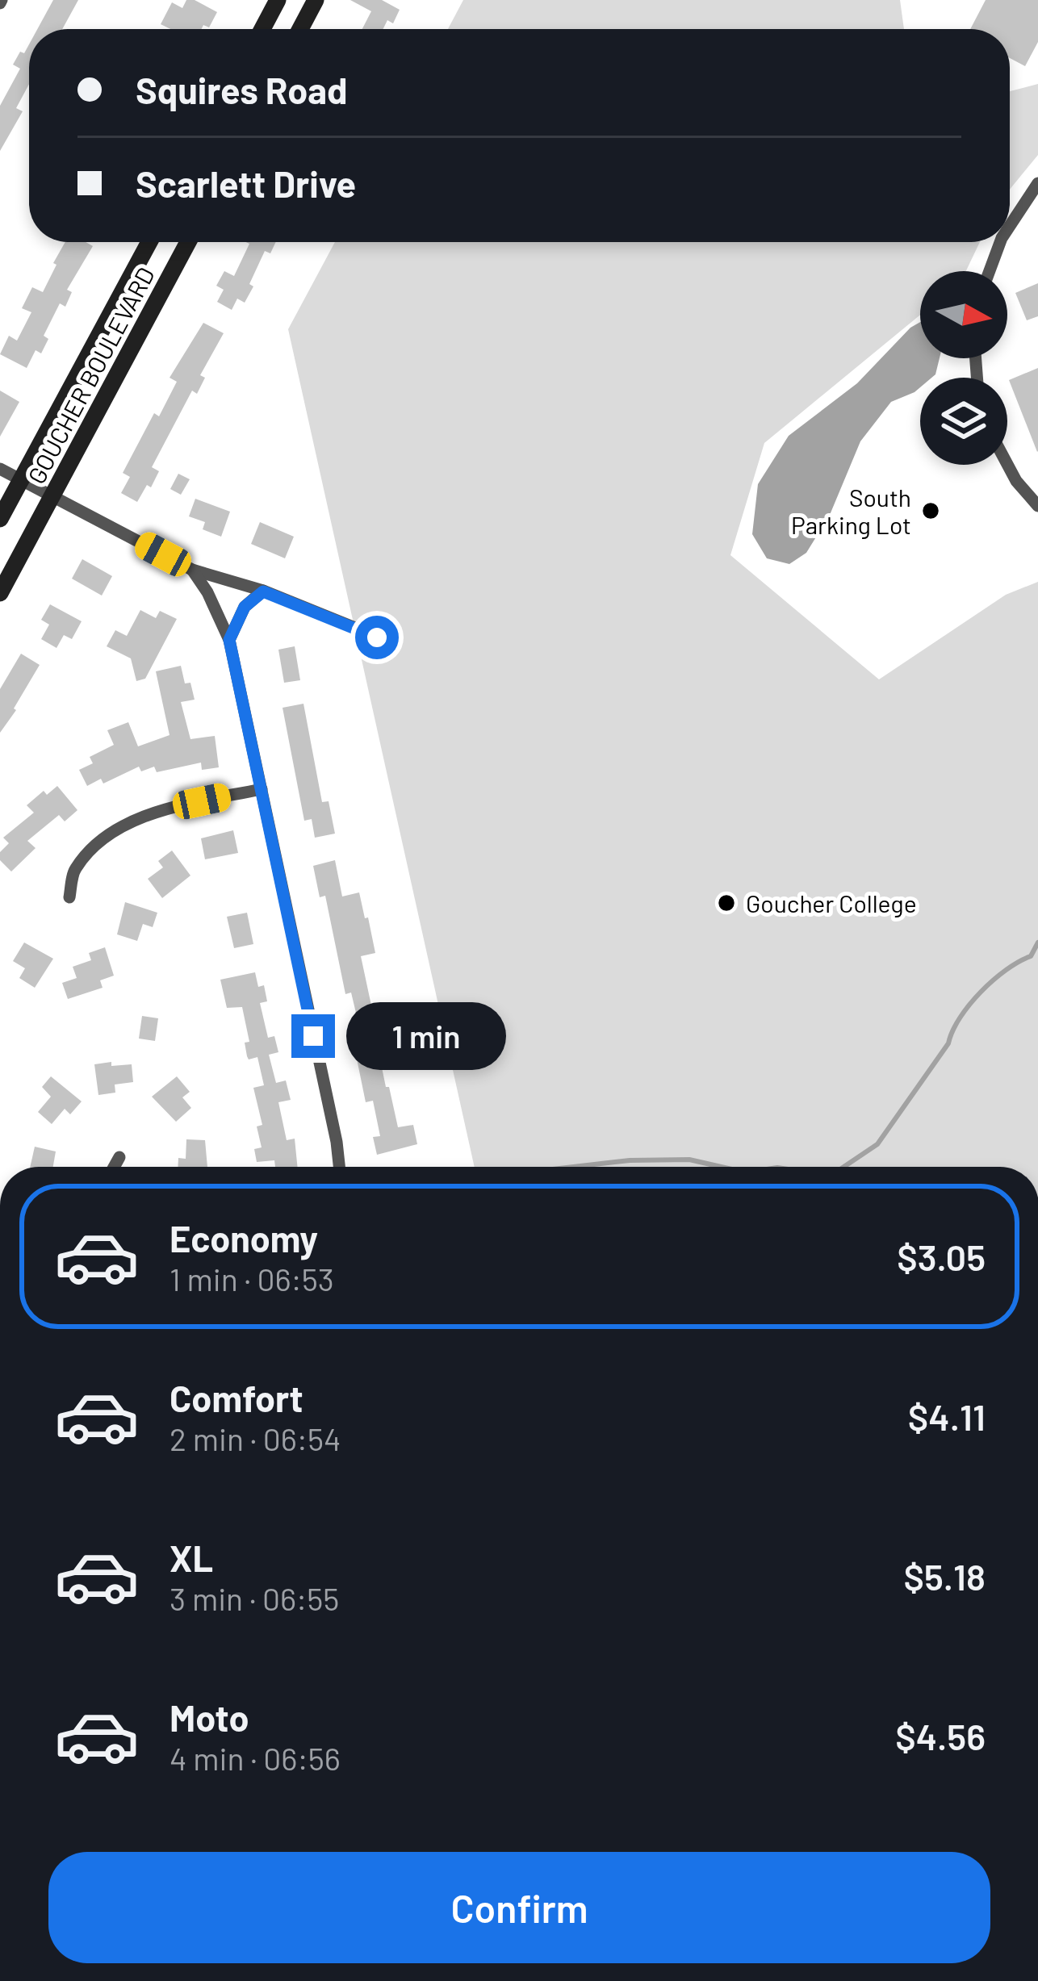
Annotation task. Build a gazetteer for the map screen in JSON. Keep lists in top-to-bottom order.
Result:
{
  "streets": {
    "main road": ["GOUCHER BOULEVARD"]
  },
  "places": ["South Parking Lot", "Goucher College"],
  "north": "right",
  "page": {
    "banner": ["Squires Road", "Scarlett Drive"],
    "bubble": "1 min",
    "list": [
      {
        "name": "Economy",
        "note": "1 min · 06:53",
        "value": "$3.05"
      },
      {
        "name": "Comfort",
        "note": "2 min · 06:54",
        "value": "$4.11"
      },
      {
        "name": "XL",
        "note": "3 min · 06:55",
        "value": "$5.18"
      },
      {
        "name": "Moto",
        "note": "4 min · 06:56",
        "value": "$4.56"
      }
    ],
    "buttons": "Confirm"
  }
}
